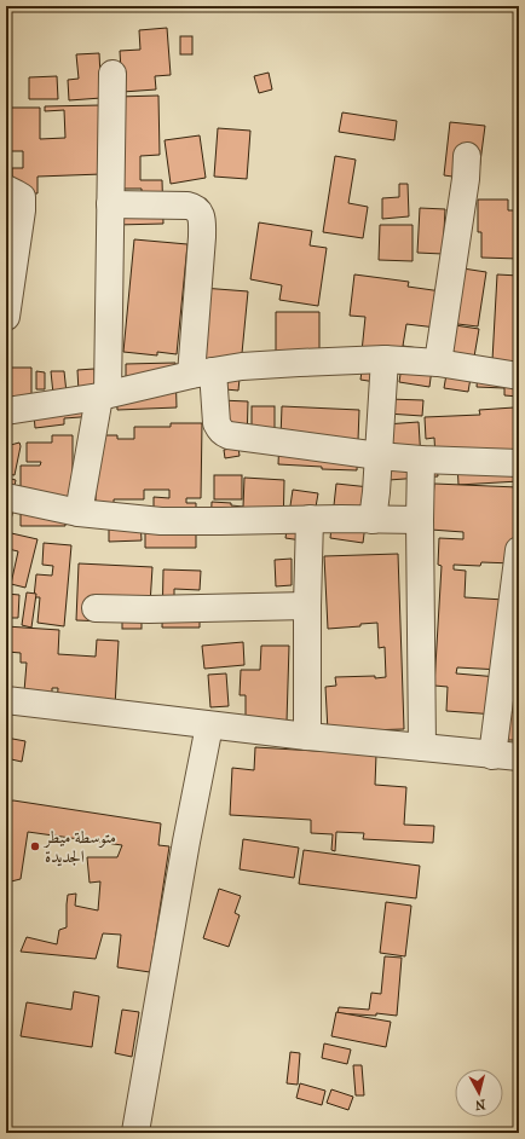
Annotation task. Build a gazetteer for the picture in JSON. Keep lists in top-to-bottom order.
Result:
{
  "places": ["متوسطة ميطر الجديدة"],
  "north": "bottom"
}
